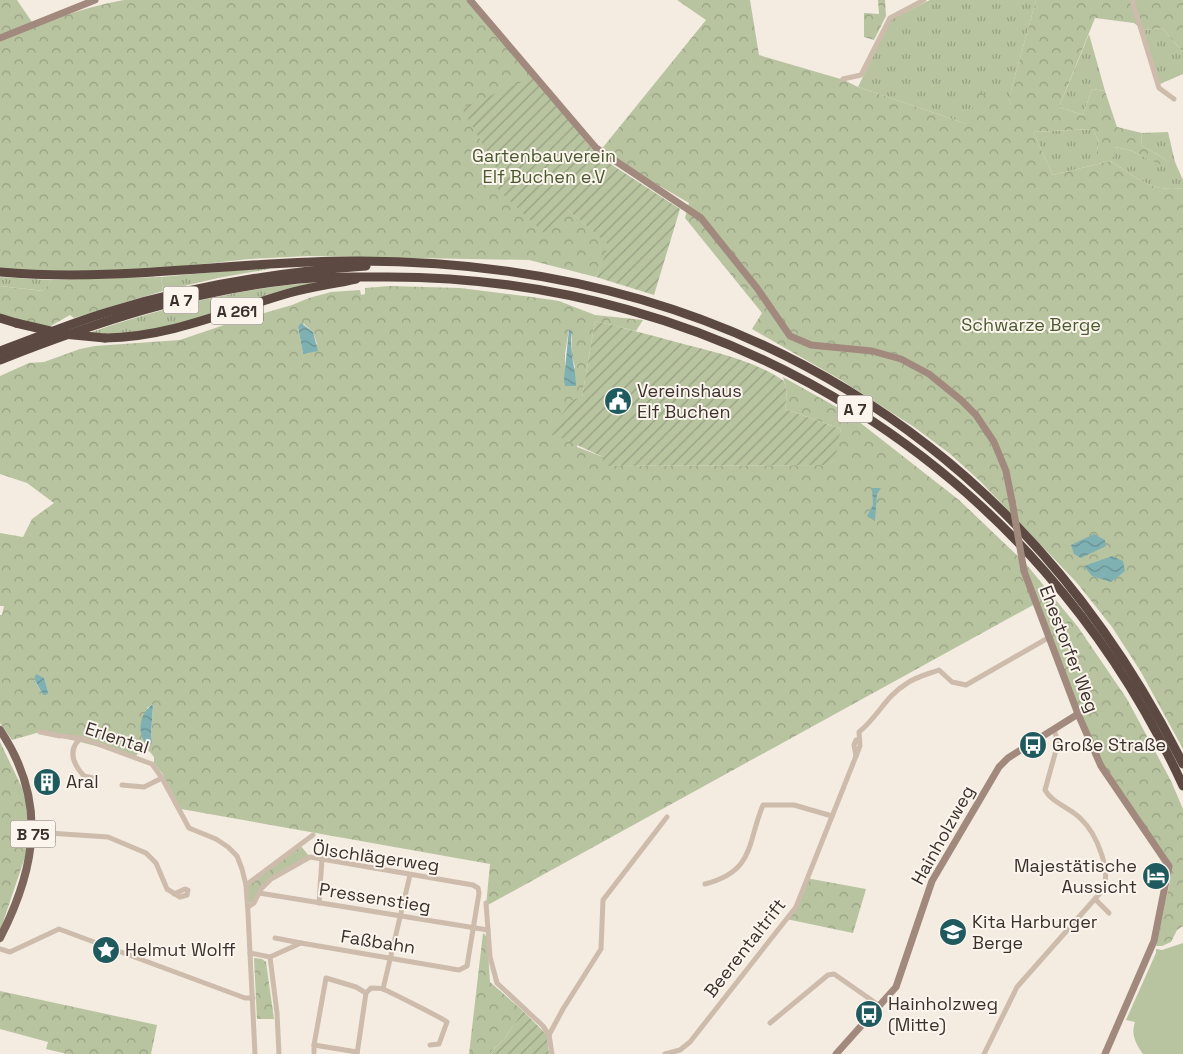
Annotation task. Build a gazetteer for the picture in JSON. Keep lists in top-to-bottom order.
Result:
{
  "streets": {
    "highway": ["A 7", "A 261"],
    "main road": ["Ehestorfer Weg", "B 75", "Hainholzweg"],
    "street": [
      "Erlental",
      "Ölschlägerweg",
      "Pressenstieg",
      "Faßbahn",
      "Beerentaltrift"
    ]
  },
  "crossings": [
    ["A 7", "A 261"],
    ["Ehestorfer Weg", "Hainholzweg"],
    ["Ehestorfer Weg", "Beerentaltrift"],
    ["Erlental", "Ölschlägerweg"],
    ["Ölschlägerweg", "Pressenstieg"],
    ["Ölschlägerweg", "Faßbahn"],
    ["Pressenstieg", "Faßbahn"]
  ],
  "parks": ["Gartenbauverein Elf Buchen e.V", "Schwarze Berge"],
  "places": {
    "public building": ["Vereinshaus Elf Buchen"],
    "bus stop": ["Große Straße", "Hainholzweg (Mitte)"],
    "building": ["Aral"],
    "hotel": ["Majestätische Aussicht"],
    "school or university": ["Kita Harburger Berge"],
    "place": ["Helmut Wolff"]
  }
}
